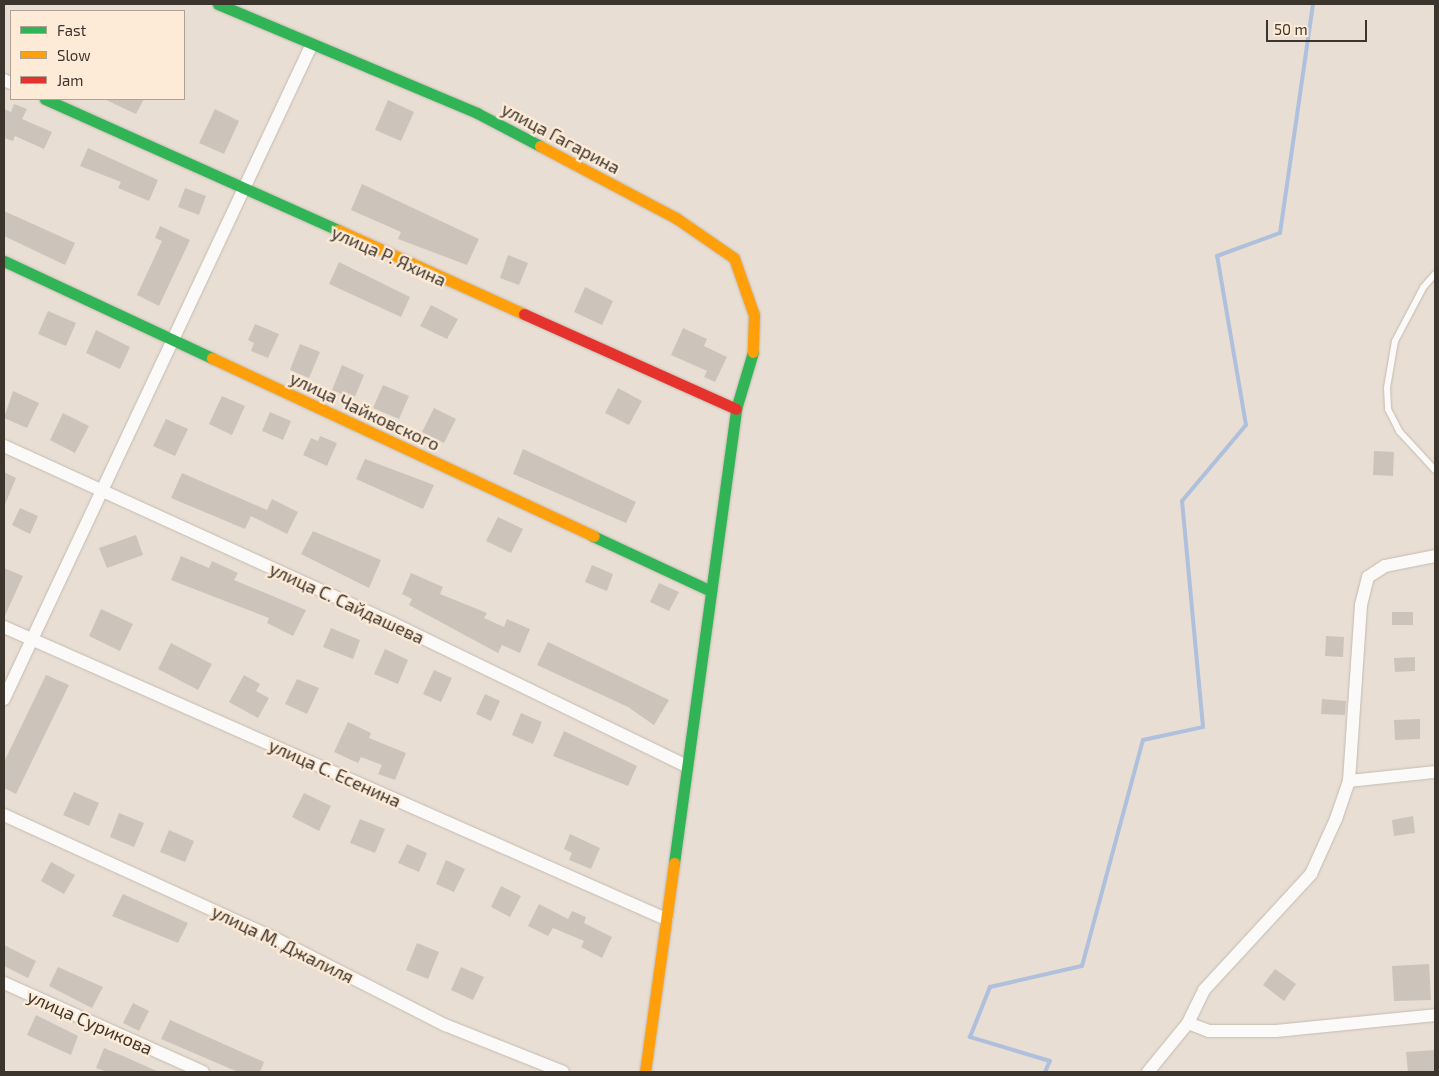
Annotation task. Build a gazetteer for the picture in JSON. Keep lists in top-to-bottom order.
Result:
{
  "streets": {
    "street": [
      "улица Гагарина",
      "улица Р. Яхина",
      "улица Чайковского",
      "улица С. Сайдашева",
      "улица С. Есенина",
      "улица М. Джалиля",
      "улица Сурикова"
    ]
  },
  "crossings": [
    ["улица Гагарина", "улица Р. Яхина"],
    ["улица Гагарина", "улица Чайковского"],
    ["улица Гагарина", "улица С. Сайдашева"],
    ["улица Гагарина", "улица С. Есенина"]
  ],
  "legend": ["Fast", "Slow", "Jam"],
  "scale_bar": "50 m"
}
